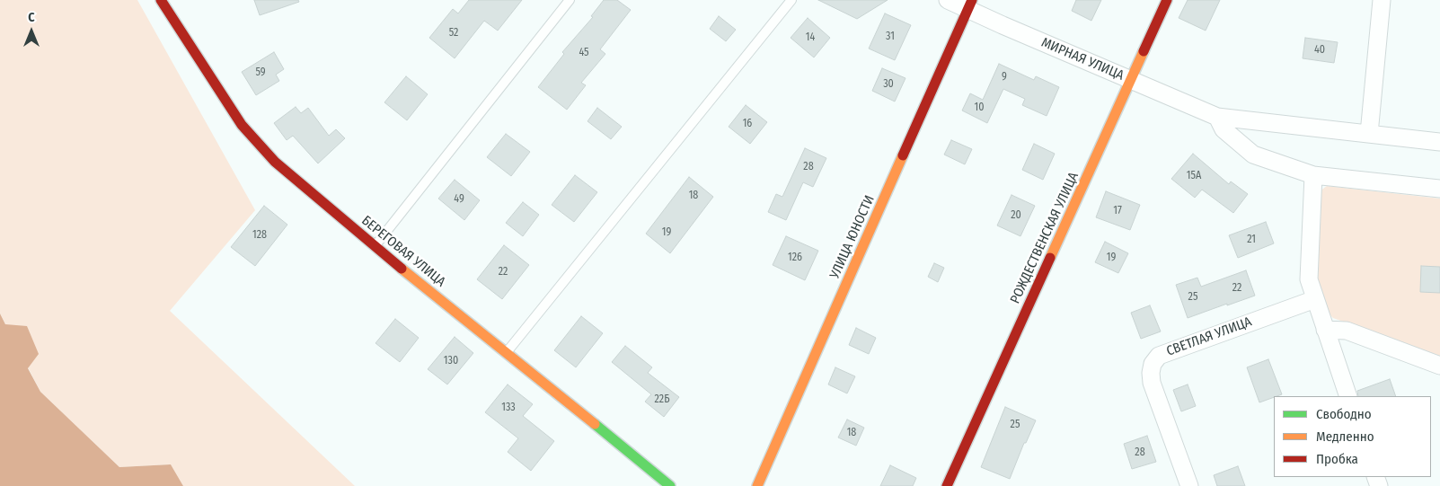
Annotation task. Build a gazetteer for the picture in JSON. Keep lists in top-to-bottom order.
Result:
{
  "streets": {
    "street": [
      "МИРНАЯ УЛИЦА",
      "УЛИЦА ЮНОСТИ",
      "РОЖДЕСТВЕНСКАЯ УЛИЦА",
      "БЕРЕГОВАЯ УЛИЦА",
      "СВЕТЛАЯ УЛИЦА"
    ]
  },
  "crossings": [
    ["МИРНАЯ УЛИЦА", "УЛИЦА ЮНОСТИ"],
    ["МИРНАЯ УЛИЦА", "РОЖДЕСТВЕНСКАЯ УЛИЦА"]
  ],
  "house_numbers": [
    "52",
    "31",
    "14",
    "40",
    "45",
    "59",
    "9",
    "30",
    "10",
    "16",
    "28",
    "15А",
    "18",
    "49",
    "17",
    "20",
    "19",
    "128",
    "21",
    "126",
    "19",
    "22",
    "22",
    "25",
    "130",
    "22Б",
    "133",
    "25",
    "18",
    "28"
  ],
  "legend": ["Свободно", "Медленно", "Пробка"],
  "north": "top"
}
